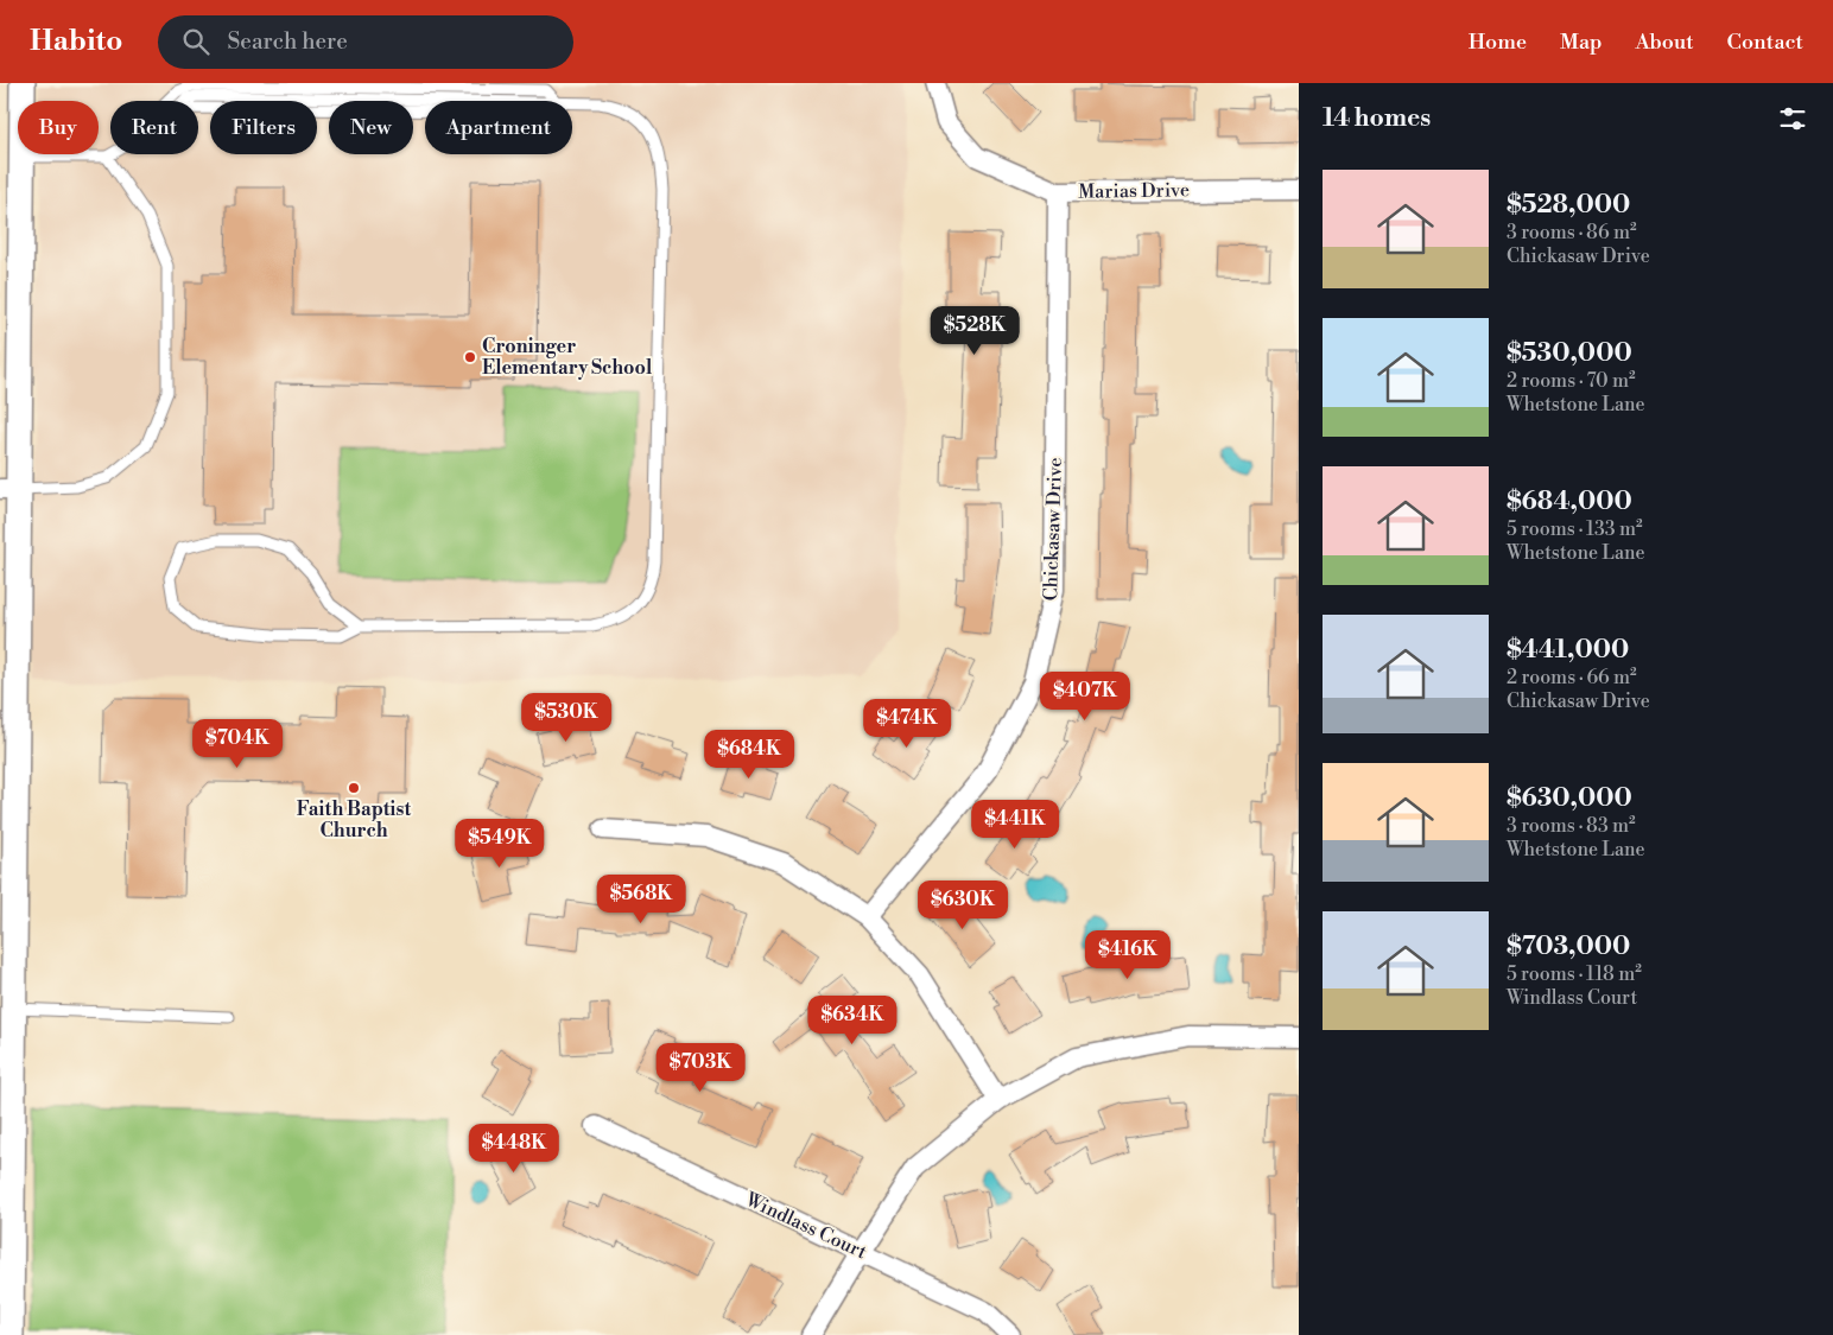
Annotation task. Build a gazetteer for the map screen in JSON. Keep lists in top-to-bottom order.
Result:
{
  "streets": {
    "street": ["Marias Drive", "Chickasaw Drive", "Windlass Court"]
  },
  "crossings": [
    ["Marias Drive", "Chickasaw Drive"]
  ],
  "places": ["Croninger Elementary School", "Faith Baptist Church"],
  "page": {
    "header": "Habito",
    "search": "Search here",
    "nav": [
      "Home",
      "Map",
      "About",
      "Contact"
    ],
    "heading": "14 homes",
    "chip": [
      "Buy",
      "Rent",
      "Filters",
      "New",
      "Apartment"
    ],
    "list": [
      {
        "name": "$528,000",
        "note": "3 rooms · 86 m² · Chickasaw Drive"
      },
      {
        "name": "$530,000",
        "note": "2 rooms · 70 m² · Whetstone Lane"
      },
      {
        "name": "$684,000",
        "note": "5 rooms · 133 m² · Whetstone Lane"
      },
      {
        "name": "$441,000",
        "note": "2 rooms · 66 m² · Chickasaw Drive"
      },
      {
        "name": "$630,000",
        "note": "3 rooms · 83 m² · Whetstone Lane"
      },
      {
        "name": "$703,000",
        "note": "5 rooms · 118 m² · Windlass Court"
      }
    ],
    "price": [
      "$528K",
      "$407K",
      "$530K",
      "$474K",
      "$704K",
      "$684K",
      "$441K",
      "$549K",
      "$568K",
      "$630K",
      "$416K",
      "$634K",
      "$703K",
      "$448K"
    ]
  }
}
